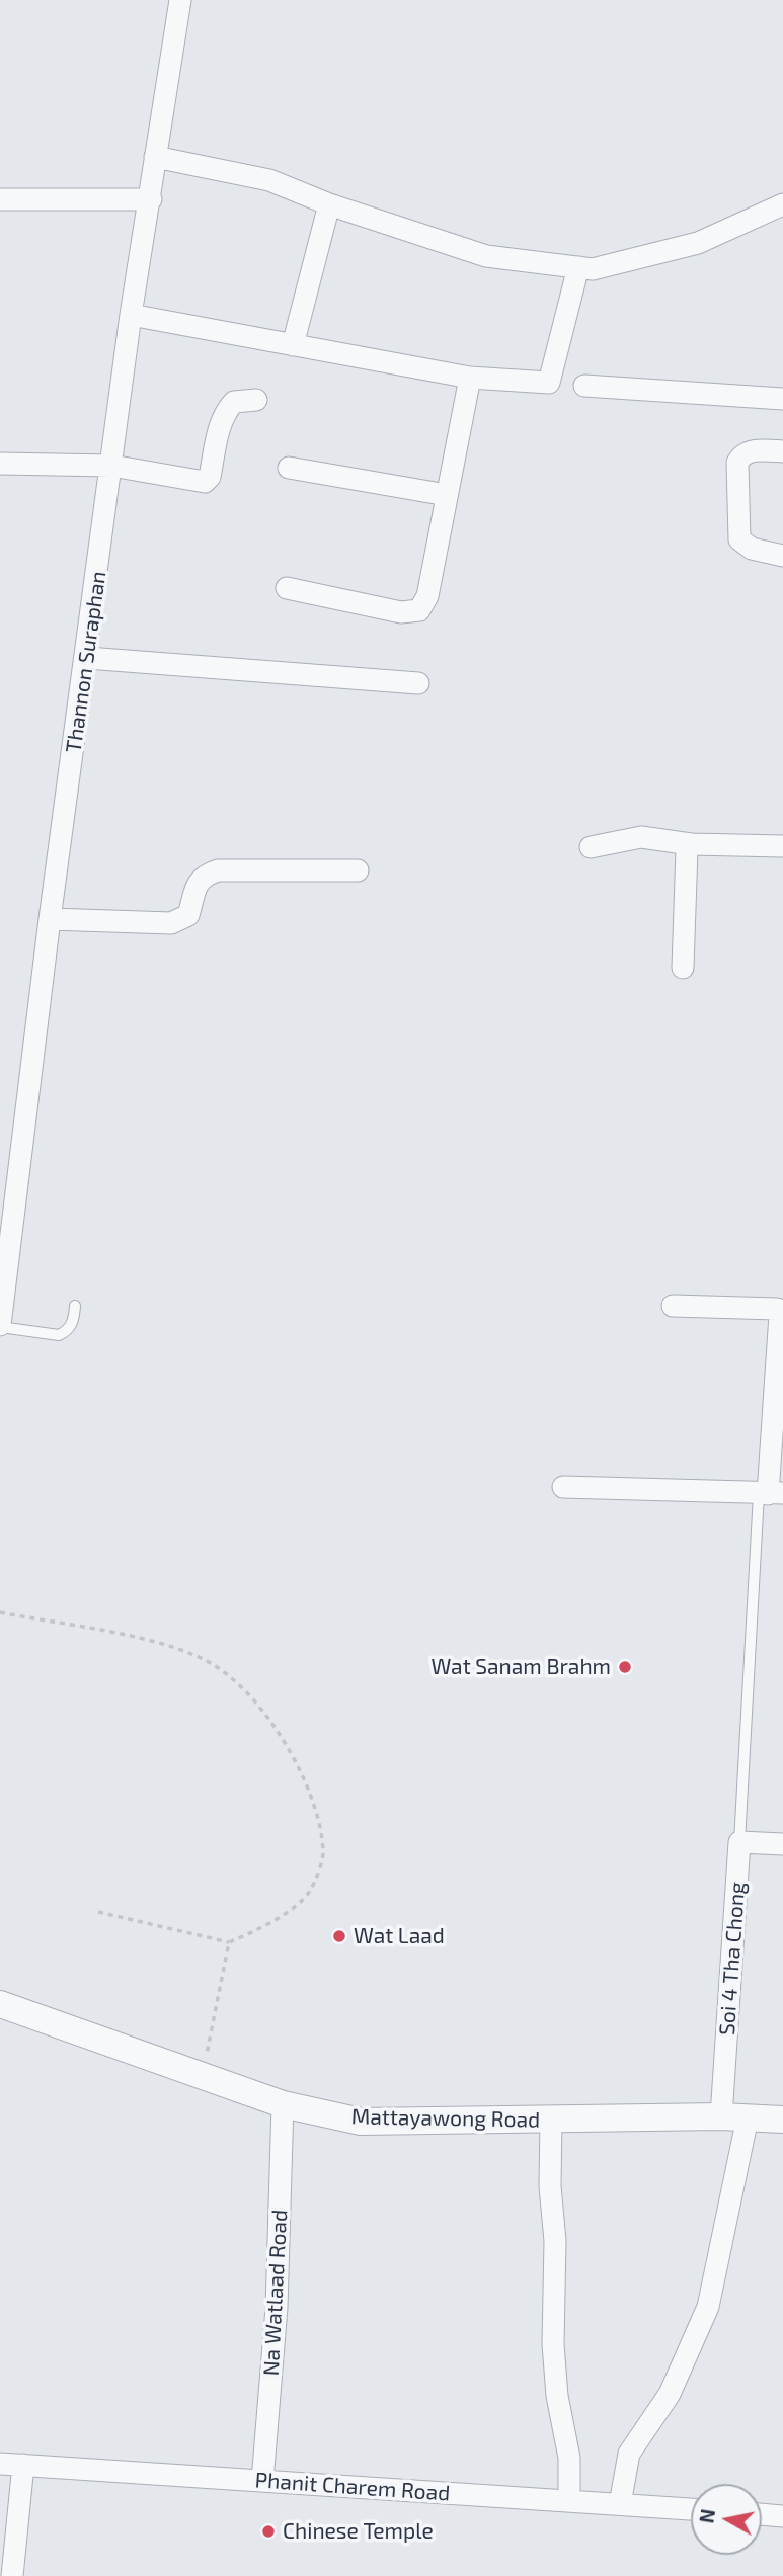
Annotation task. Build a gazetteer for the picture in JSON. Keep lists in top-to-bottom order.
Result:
{
  "streets": {
    "street": [
      "Thannon Suraphan",
      "Soi 4 Tha Chong",
      "Mattayawong Road",
      "Na Watlaad Road",
      "Phanit Charem Road"
    ]
  },
  "crossings": [
    ["Soi 4 Tha Chong", "Mattayawong Road"],
    ["Mattayawong Road", "Na Watlaad Road"],
    ["Na Watlaad Road", "Phanit Charem Road"]
  ],
  "places": ["Wat Sanam Brahm", "Wat Laad", "Chinese Temple"],
  "north": "left"
}
